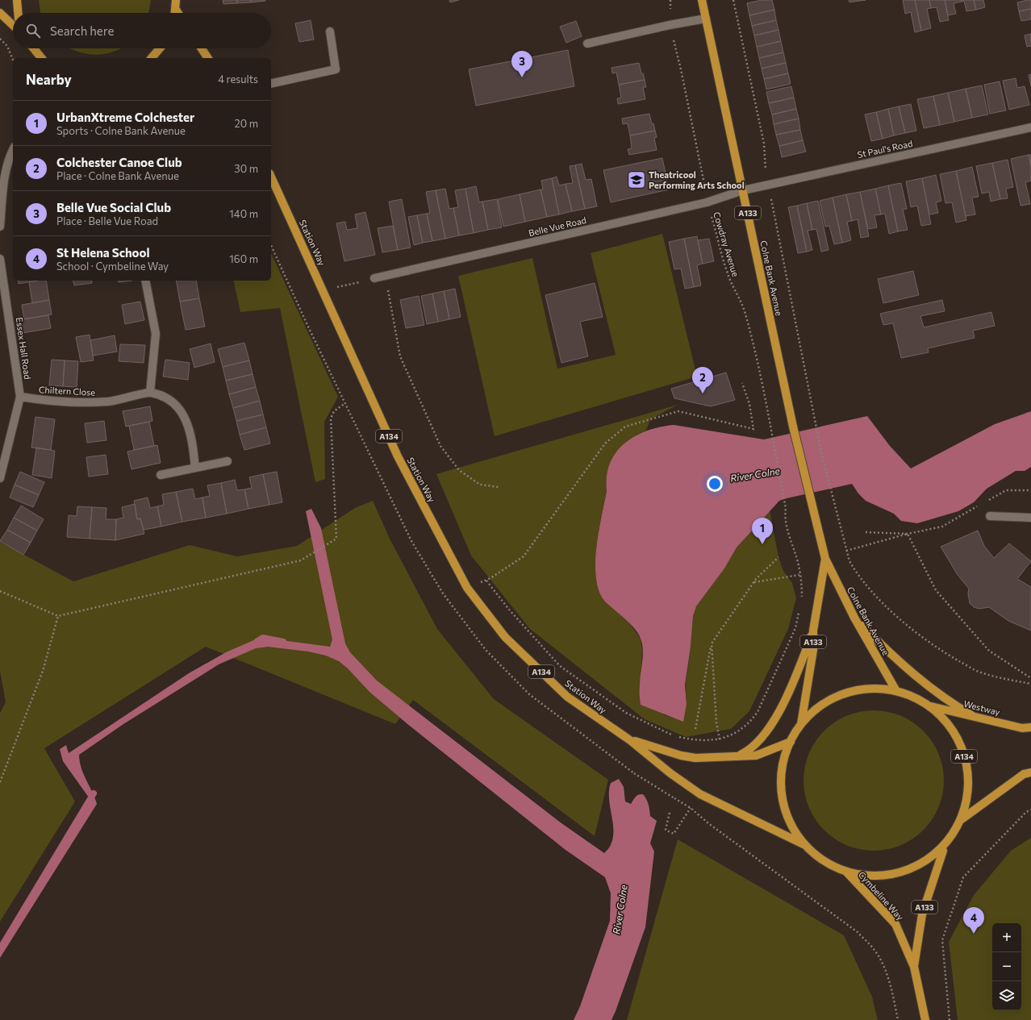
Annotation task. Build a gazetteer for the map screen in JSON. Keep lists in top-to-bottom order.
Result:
{
  "streets": {
    "main road": [
      "A133",
      "Station Way",
      "Colne Bank Avenue",
      "A134",
      "Westway",
      "Cymbeline Way"
    ],
    "street": [
      "St Paul's Road",
      "Belle Vue Road",
      "Essex Hall Road",
      "Chiltern Close"
    ],
    "path": ["Cowdray Avenue"]
  },
  "crossings": [
    ["St Paul's Road", "Belle Vue Road"],
    ["St Paul's Road", "Colne Bank Avenue"],
    ["A133", "A134"],
    ["A133", "Cymbeline Way"],
    ["Belle Vue Road", "Cowdray Avenue"],
    ["Belle Vue Road", "Colne Bank Avenue"],
    ["Station Way", "A134"],
    ["Colne Bank Avenue", "A134"],
    ["Essex Hall Road", "Chiltern Close"],
    ["A134", "Westway"],
    ["A134", "Cymbeline Way"]
  ],
  "water": ["River Colne"],
  "places": {
    "school or university": ["Theatricool Performing Arts School"]
  },
  "page": {
    "search": "Search here",
    "pins": [
      "3",
      "2",
      "1",
      "4"
    ],
    "heading": ["Nearby", "4 results"],
    "list": [
      {
        "mark": "1",
        "name": "UrbanXtreme Colchester",
        "note": "Sports · Colne Bank Avenue",
        "value": "20 m"
      },
      {
        "mark": "2",
        "name": "Colchester Canoe Club",
        "note": "Place · Colne Bank Avenue",
        "value": "30 m"
      },
      {
        "mark": "3",
        "name": "Belle Vue Social Club",
        "note": "Place · Belle Vue Road",
        "value": "140 m"
      },
      {
        "mark": "4",
        "name": "St Helena School",
        "note": "School · Cymbeline Way",
        "value": "160 m"
      }
    ],
    "map_buttons": ["+", "−"]
  }
}
